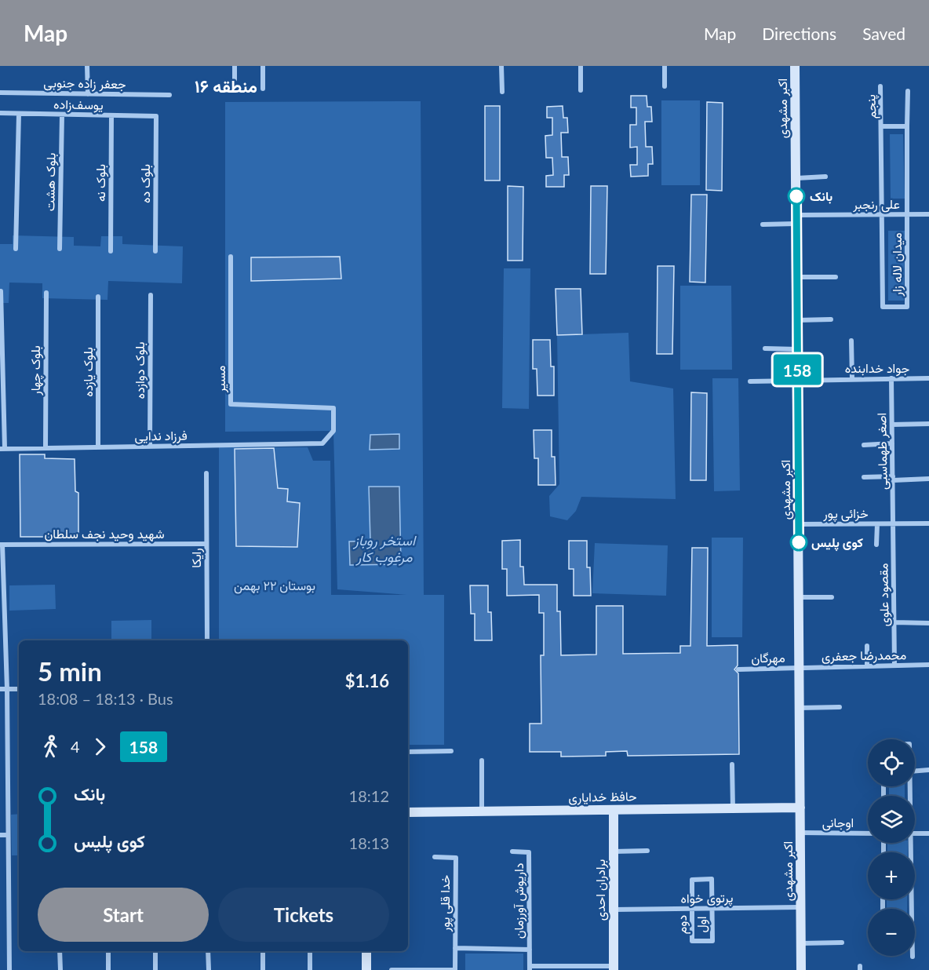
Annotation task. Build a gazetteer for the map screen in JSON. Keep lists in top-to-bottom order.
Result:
{
  "streets": {
    "street": [
      "جعفر زاده جنوبی",
      "یوسف‌زاده",
      "پنجم",
      "اکبر مشهدی",
      "بلوک هشت",
      "بلوک نه",
      "بلوک ده",
      "علی رنجبر",
      "میدان لاله زار",
      "جواد خدابنده",
      "بلوک چهار",
      "بلوک دوازده",
      "بلوک یازده",
      "مسیر",
      "فرزاد ندایی",
      "اصغر طهماسبی",
      "خزائی پور",
      "شهید وحید نجف سلطان",
      "رایکا",
      "مقصود علوی",
      "محمدرضا جعفری",
      "مهرگان",
      "حافظ خدایاری",
      "اوجانی",
      "برادران احدی",
      "پرتوی خواه",
      "داریوش آورزمان",
      "خدا قلی پور",
      "دوم",
      "اول"
    ]
  },
  "crossings": [
    ["یوسف‌زاده", "بلوک هشت"],
    ["یوسف‌زاده", "بلوک نه"],
    ["یوسف‌زاده", "بلوک ده"],
    ["پنجم", "میدان لاله زار"],
    ["اکبر مشهدی", "علی رنجبر"],
    ["اکبر مشهدی", "جواد خدابنده"],
    ["اکبر مشهدی", "خزائی پور"],
    ["اکبر مشهدی", "محمدرضا جعفری"],
    ["اکبر مشهدی", "مهرگان"],
    ["اکبر مشهدی", "حافظ خدایاری"],
    ["اکبر مشهدی", "اوجانی"],
    ["اکبر مشهدی", "پرتوی خواه"],
    ["علی رنجبر", "میدان لاله زار"],
    ["جواد خدابنده", "اصغر طهماسبی"],
    ["بلوک چهار", "فرزاد ندایی"],
    ["بلوک دوازده", "فرزاد ندایی"],
    ["بلوک یازده", "فرزاد ندایی"],
    ["مسیر", "فرزاد ندایی"],
    ["اصغر طهماسبی", "خزائی پور"],
    ["اصغر طهماسبی", "مقصود علوی"],
    ["خزائی پور", "مقصود علوی"],
    ["شهید وحید نجف سلطان", "رایکا"],
    ["مقصود علوی", "محمدرضا جعفری"],
    ["محمدرضا جعفری", "مهرگان"],
    ["حافظ خدایاری", "برادران احدی"],
    ["برادران احدی", "پرتوی خواه"],
    ["پرتوی خواه", "دوم"],
    ["پرتوی خواه", "اول"],
    ["دوم", "اول"]
  ],
  "districts": ["منطقه ۱۶"],
  "water": ["استخر روباز مرغوب کار"],
  "parks": ["بوستان ۲۲ بهمن"],
  "places": ["بانک", "کوی پلیس"],
  "lines": ["bus line 158"],
  "page": {
    "header": "Map",
    "nav": ["Map", "Directions", "Saved"],
    "on_map": "158",
    "heading": ["5 min", "18:08 – 18:13 · Bus", "$1.16"],
    "legs": ["4", "158"],
    "map_buttons": ["+", "−"],
    "list": [
      {
        "name": "بانک",
        "value": "18:12"
      },
      {
        "name": "کوی پلیس",
        "value": "18:13"
      }
    ],
    "buttons": ["Start", "Tickets"]
  }
}
